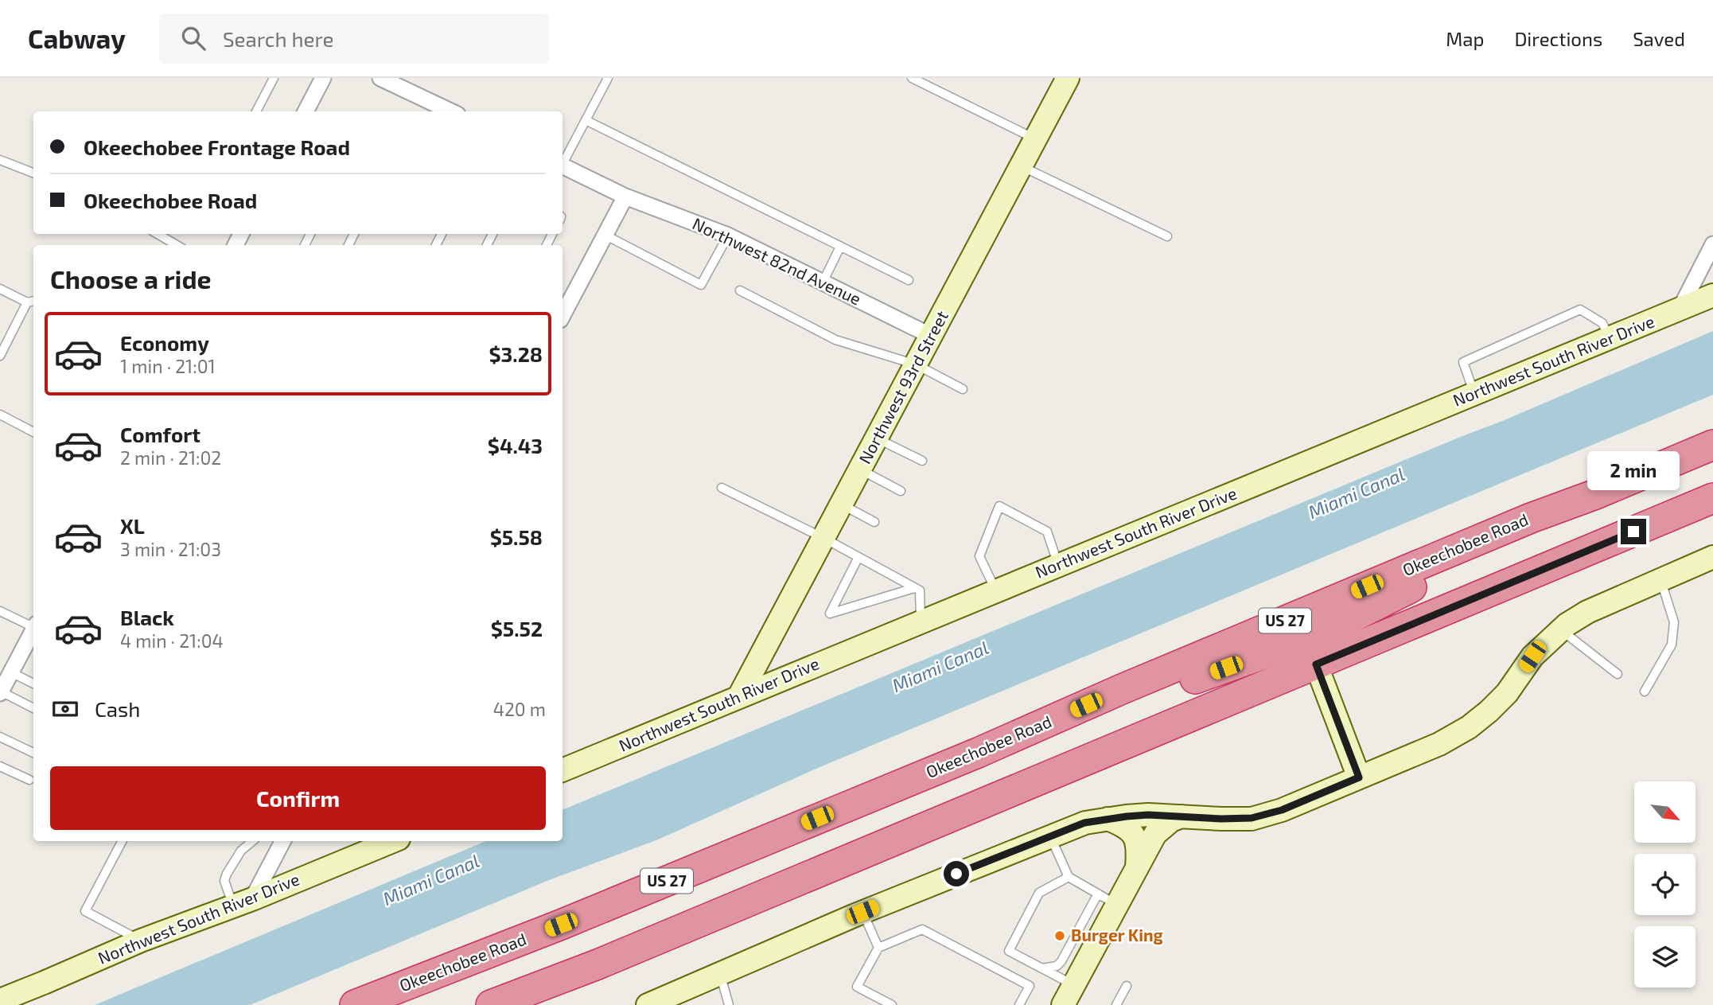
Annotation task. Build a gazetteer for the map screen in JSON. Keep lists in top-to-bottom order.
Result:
{
  "streets": {
    "highway": ["Okeechobee Road", "US 27"],
    "street": ["Northwest 82nd Avenue", "Northwest South River Drive", "Northwest 93rd Street"]
  },
  "crossings": [
    ["Northwest 82nd Avenue", "Northwest 93rd Street"],
    ["Northwest South River Drive", "Northwest 93rd Street"]
  ],
  "water": ["Miami Canal"],
  "places": ["Burger King"],
  "north": "bottom right",
  "page": {
    "header": "Cabway",
    "search": "Search here",
    "nav": ["Map", "Directions", "Saved"],
    "banner": ["Okeechobee Frontage Road", "Okeechobee Road"],
    "heading": "Choose a ride",
    "list": [
      {
        "name": "Economy",
        "note": "1 min · 21:01",
        "value": "$3.28"
      },
      {
        "name": "Comfort",
        "note": "2 min · 21:02",
        "value": "$4.43"
      },
      {
        "name": "XL",
        "note": "3 min · 21:03",
        "value": "$5.58"
      },
      {
        "name": "Black",
        "note": "4 min · 21:04",
        "value": "$5.52"
      }
    ],
    "bubble": "2 min",
    "pay": ["Cash", "420 m"],
    "buttons": "Confirm"
  }
}
